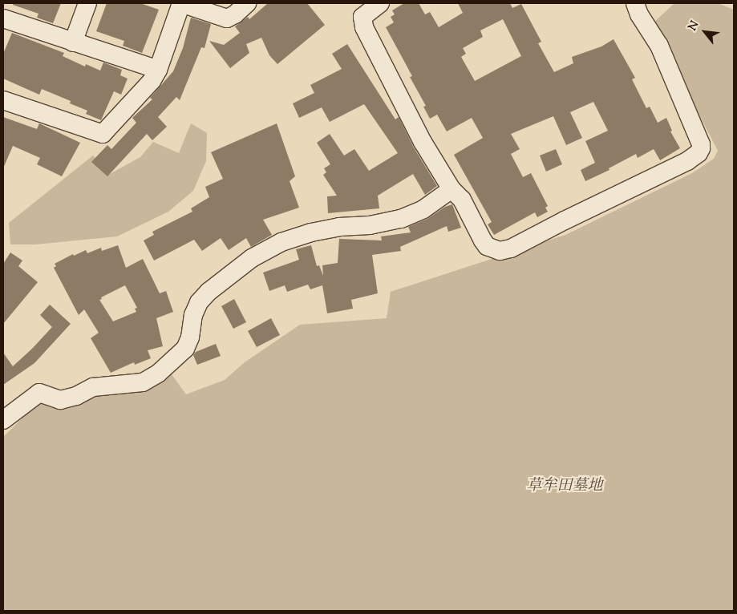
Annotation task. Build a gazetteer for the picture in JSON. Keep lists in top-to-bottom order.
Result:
{
  "parks": ["草牟田墓地"],
  "north": "top left"
}
